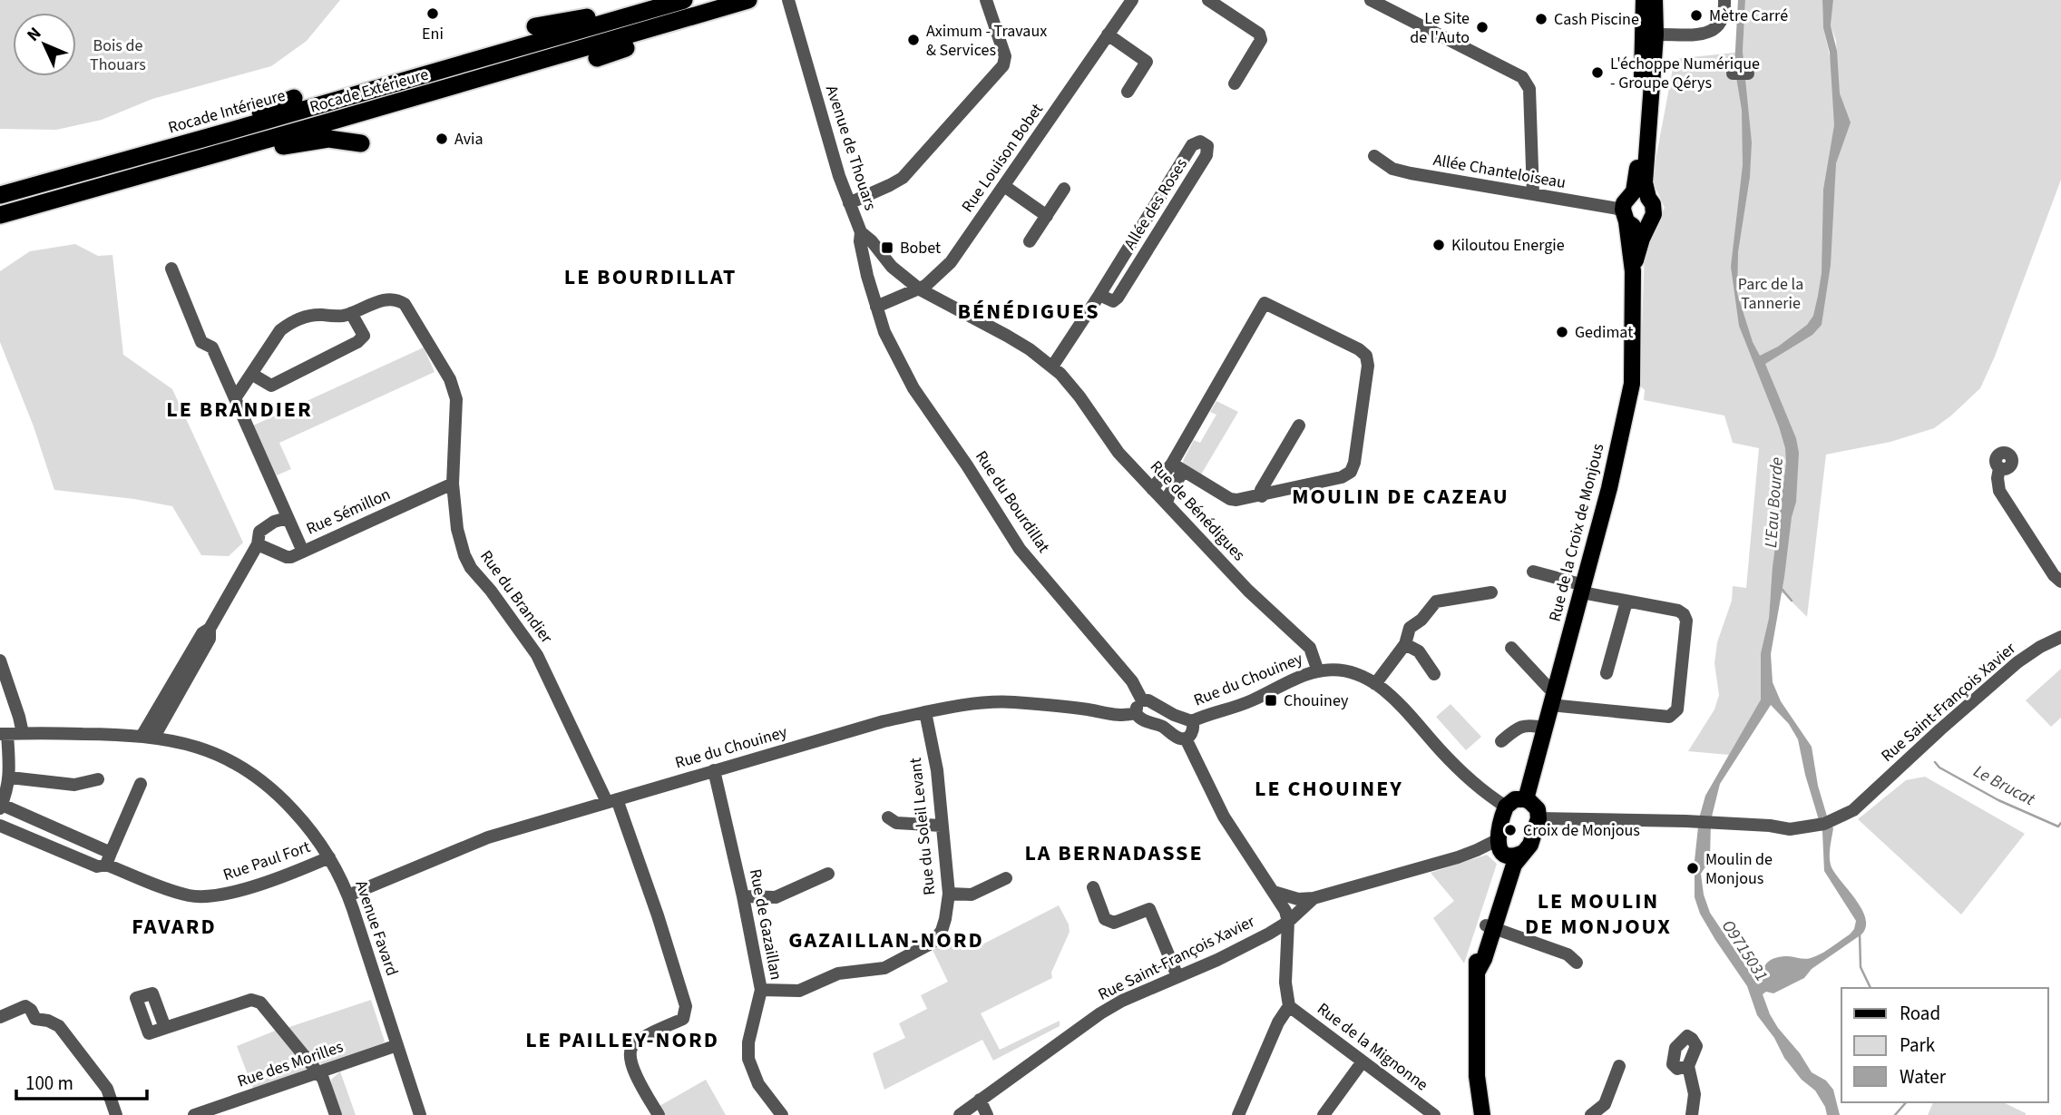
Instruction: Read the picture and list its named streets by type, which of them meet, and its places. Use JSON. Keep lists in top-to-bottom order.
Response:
{
  "streets": {
    "highway": ["Rocade Extérieure", "Rocade Intérieure"],
    "main road": ["Rue de la Croix de Monjous"],
    "street": [
      "Avenue de Thouars",
      "Rue Louison Bobet",
      "Allée Chanteloiseau",
      "Allée des Roses",
      "Rue du Bourdillat",
      "Rue de Bénédigues",
      "Rue Sémillon",
      "Rue du Brandier",
      "Rue du Chouiney",
      "Rue Saint-François Xavier",
      "Rue du Soleil Levant",
      "Rue Paul Fort",
      "Rue de Gazaillan",
      "Avenue Favard",
      "Rue de la Mignonne",
      "Rue des Morilles"
    ]
  },
  "crossings": [
    ["Avenue de Thouars", "Rue Louison Bobet"],
    ["Avenue de Thouars", "Rue du Bourdillat"],
    ["Avenue de Thouars", "Rue de Bénédigues"],
    ["Rue Louison Bobet", "Rue du Bourdillat"],
    ["Rue Louison Bobet", "Rue de Bénédigues"],
    ["Allée Chanteloiseau", "Rue de la Croix de Monjous"],
    ["Allée des Roses", "Rue de Bénédigues"],
    ["Rue de Bénédigues", "Rue du Chouiney"],
    ["Rue Sémillon", "Rue du Brandier"],
    ["Rue de la Croix de Monjous", "Rue Saint-François Xavier"],
    ["Rue du Brandier", "Rue du Chouiney"],
    ["Rue du Chouiney", "Rue du Soleil Levant"],
    ["Rue du Chouiney", "Rue de Gazaillan"],
    ["Rue du Chouiney", "Avenue Favard"],
    ["Rue du Soleil Levant", "Rue de Gazaillan"],
    ["Rue Paul Fort", "Avenue Favard"],
    ["Avenue Favard", "Rue des Morilles"]
  ],
  "districts": [
    "LE BOURDILLAT",
    "BÉNÉDIGUES",
    "LE BRANDIER",
    "MOULIN DE CAZEAU",
    "LE CHOUINEY",
    "LA BERNADASSE",
    "LE MOULIN DE MONJOUX",
    "FAVARD",
    "GAZAILLAN-NORD",
    "LE PAILLEY-NORD"
  ],
  "water": ["L'Eau Bourde", "Le Brucat", "O9715031"],
  "parks": ["Bois de Thouars", "Parc de la Tannerie"],
  "places": {
    "other": [
      "Eni",
      "Mètre Carré",
      "Cash Piscine",
      "Le Site de l'Auto",
      "Aximum - Travaux & Services",
      "L'échoppe Numérique - Groupe Qérys",
      "Avia",
      "Kiloutou Energie",
      "Gedimat",
      "Croix de Monjous",
      "Moulin de Monjous"
    ],
    "transit": ["Bobet", "Chouiney"]
  },
  "legend": ["Road", "Park", "Water"],
  "scale_bar": "100 m",
  "north": "top left"
}
